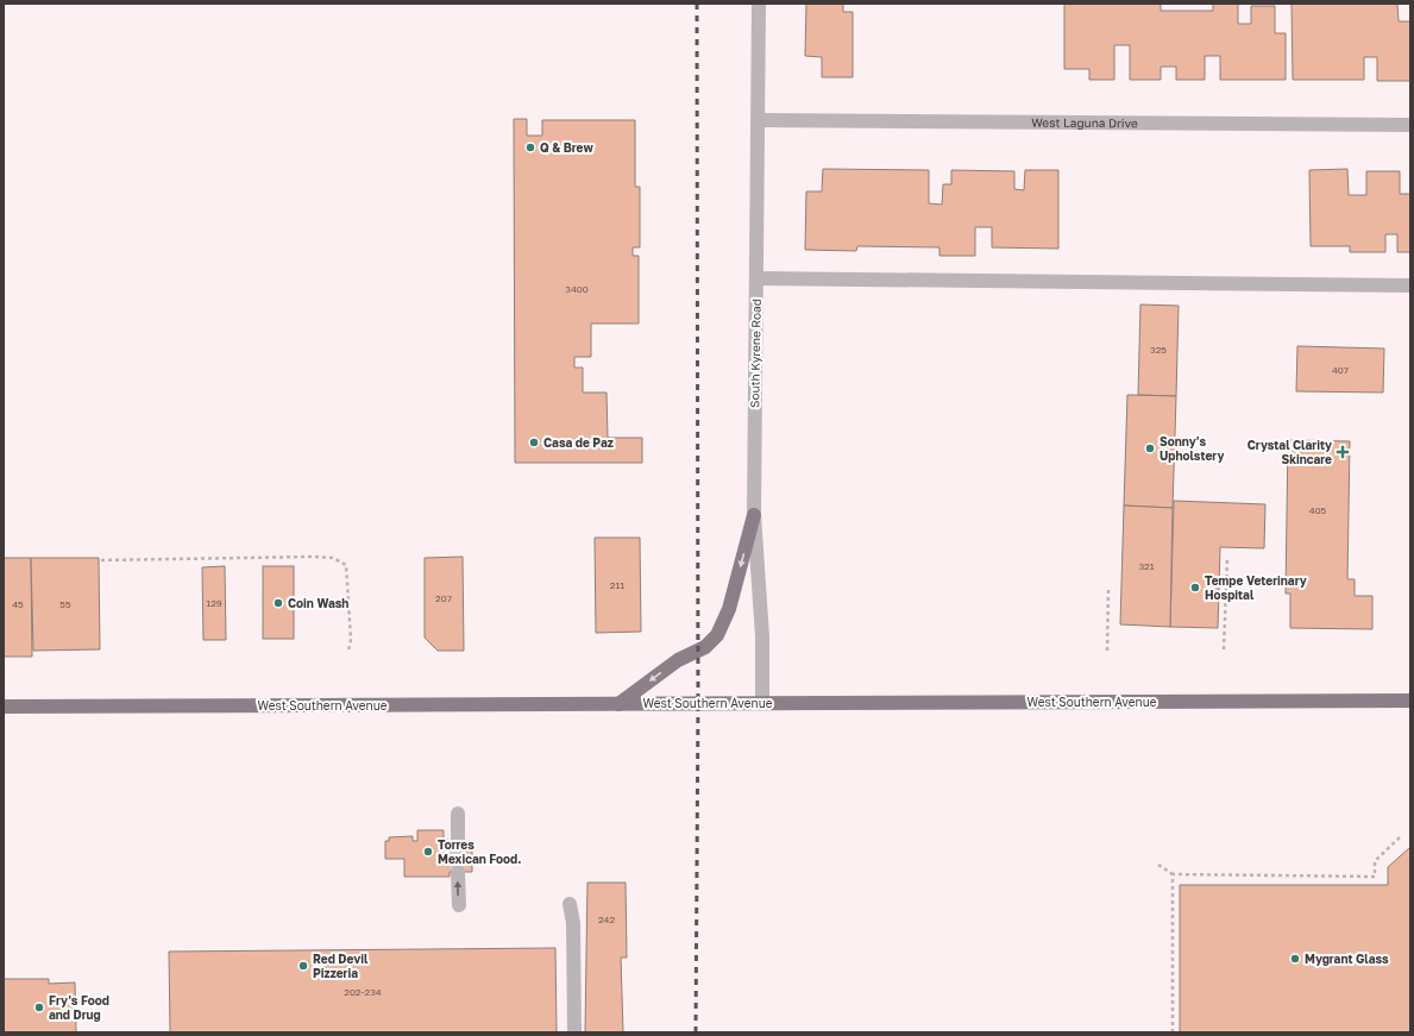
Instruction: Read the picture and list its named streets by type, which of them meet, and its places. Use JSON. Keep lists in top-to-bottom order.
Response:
{
  "streets": {
    "main road": ["West Southern Avenue"],
    "street": ["West Laguna Drive", "South Kyrene Road"]
  },
  "crossings": [
    ["West Laguna Drive", "South Kyrene Road"],
    ["South Kyrene Road", "West Southern Avenue"]
  ],
  "places": {
    "other": [
      "Q & Brew",
      "Casa de Paz",
      "Sonny's Upholstery",
      "Tempe Veterinary Hospital",
      "Coin Wash",
      "Torres Mexican Food.",
      "Mygrant Glass",
      "Red Devil Pizzeria",
      "Fry's Food and Drug"
    ],
    "health": ["Crystal Clarity Skincare"]
  },
  "house_numbers": [
    "3400",
    "325",
    "407",
    "405",
    "321",
    "211",
    "207",
    "129",
    "45",
    "55",
    "242",
    "202-234"
  ]
}
